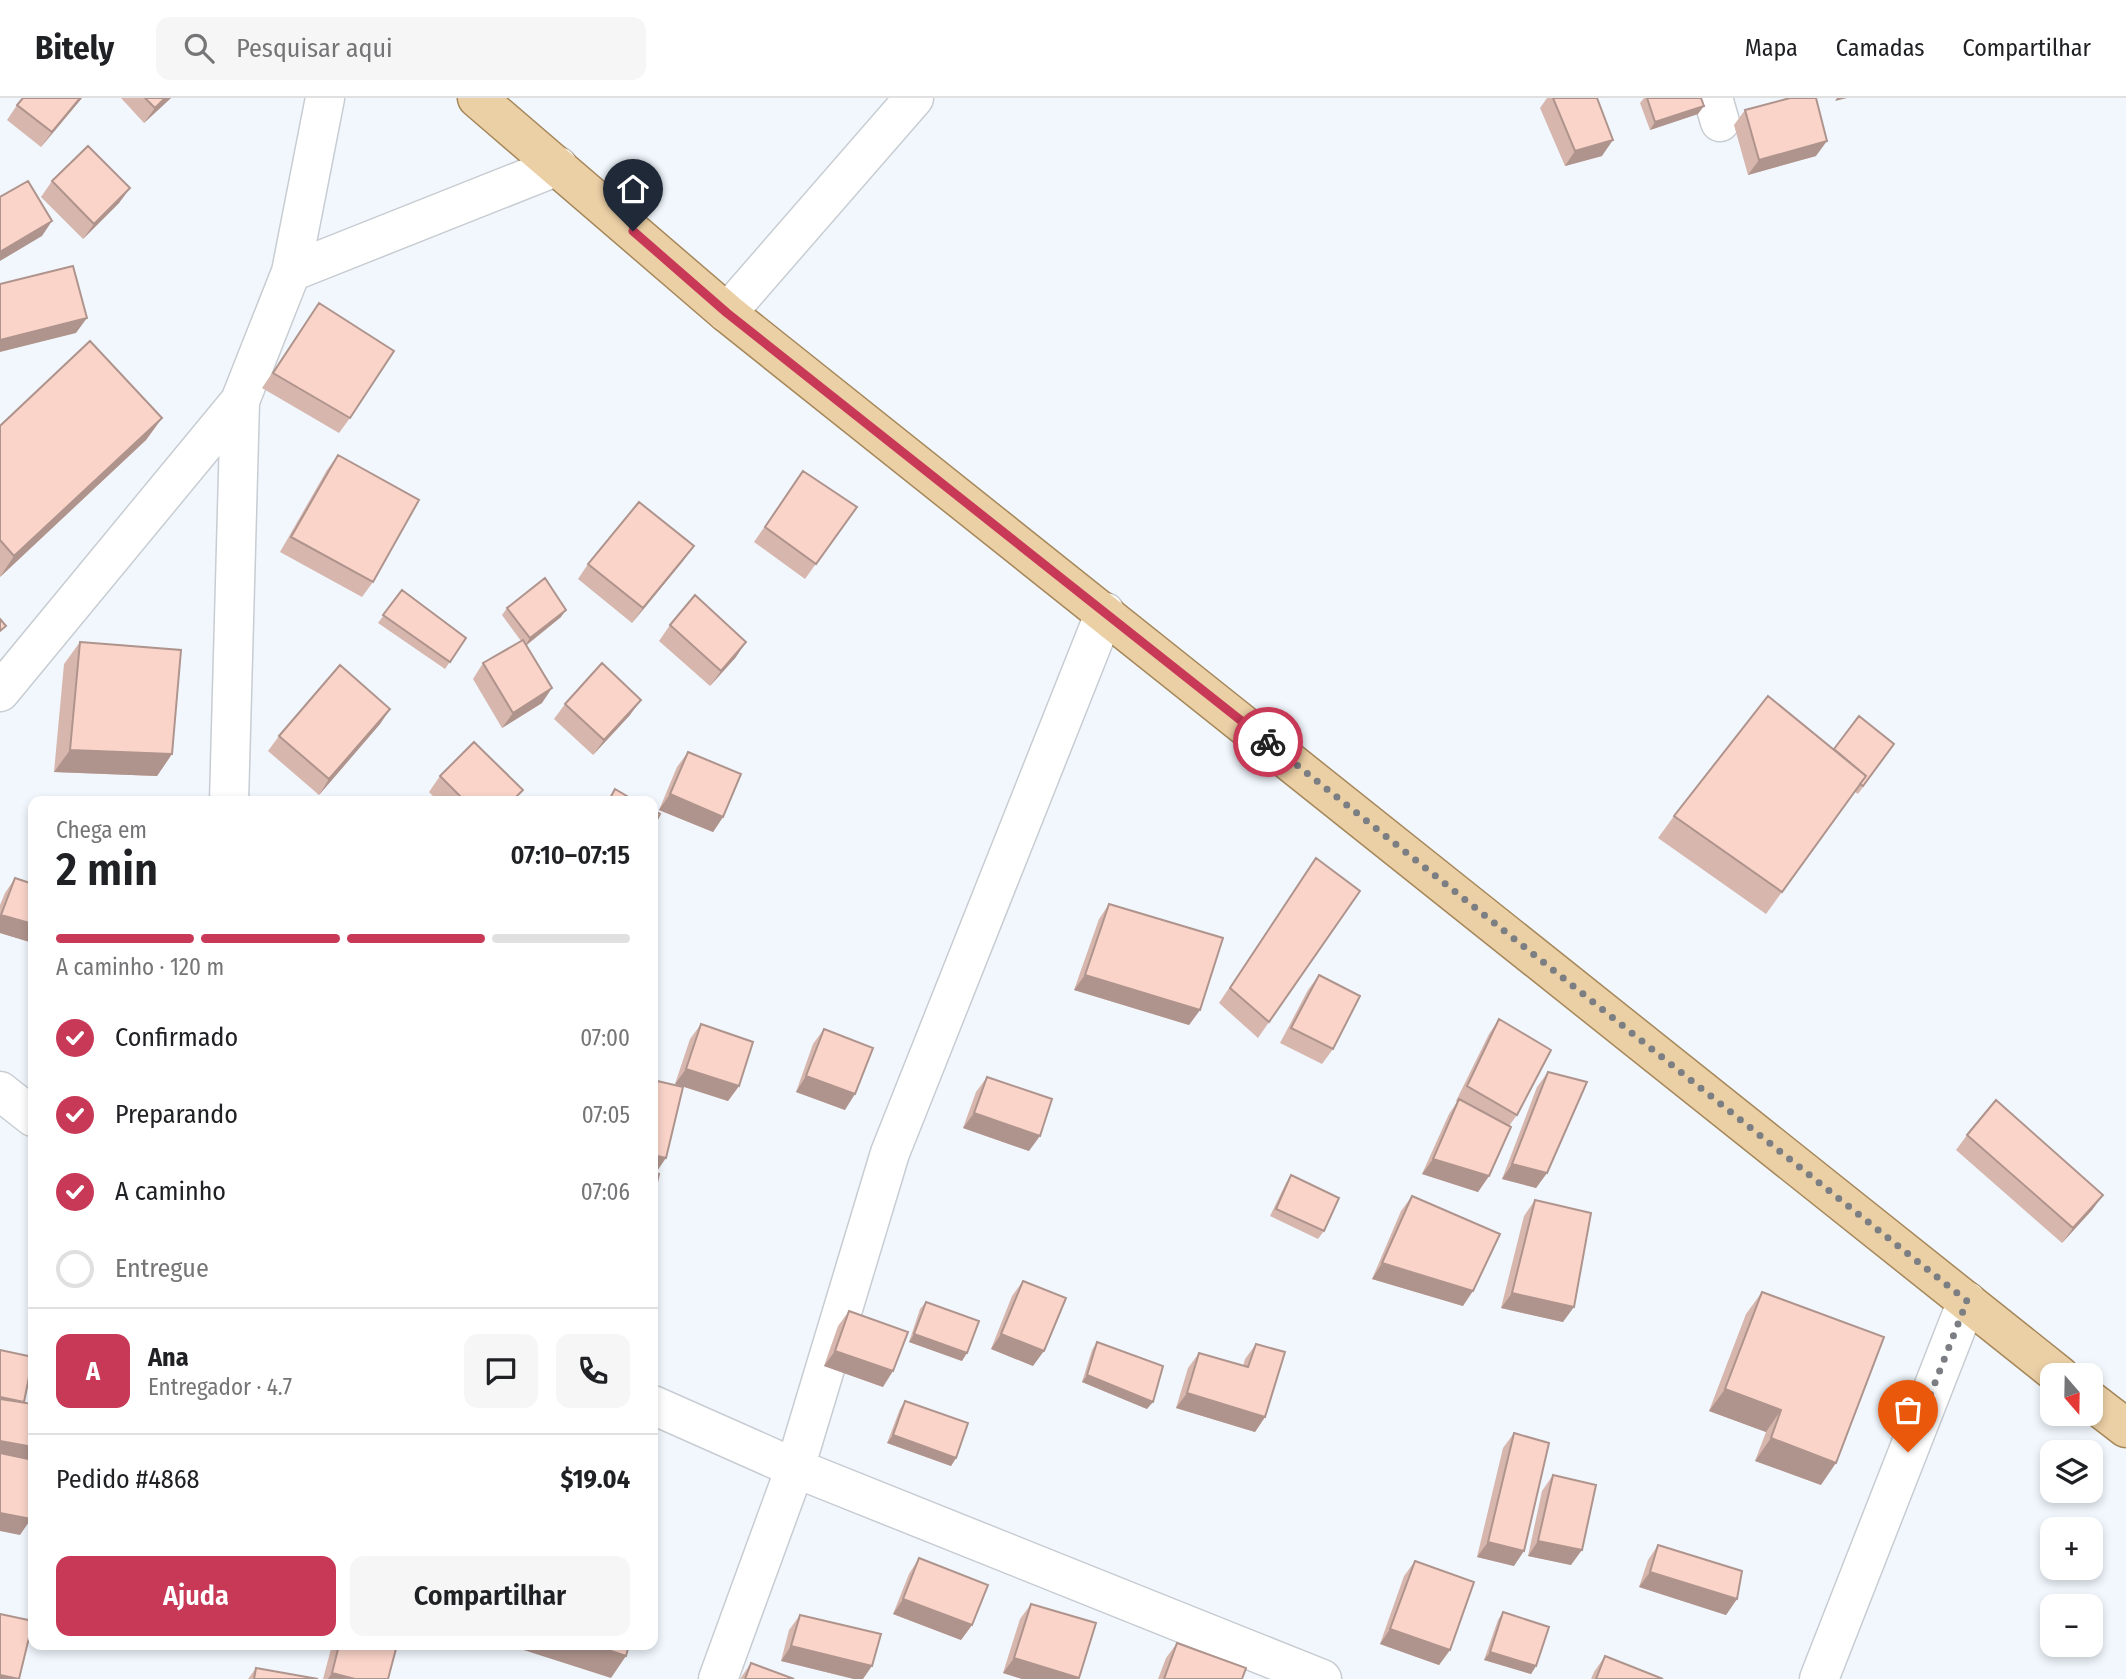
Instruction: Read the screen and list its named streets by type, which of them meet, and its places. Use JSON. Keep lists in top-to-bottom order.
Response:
{
  "north": "bottom",
  "page": {
    "header": "Bitely",
    "search": "Pesquisar aqui",
    "nav": ["Mapa", "Camadas", "Compartilhar"],
    "heading": ["2 min", "Chega em", "07:10–07:15"],
    "panel": [
      "Ana",
      "Entregador · 4.7",
      "Pedido #4868",
      "$19.04"
    ],
    "bar": "A caminho · 120 m",
    "list": [
      ["Confirmado", "07:00"],
      ["Preparando", "07:05"],
      ["A caminho", "07:06"],
      "Entregue"
    ],
    "round": "A",
    "map_buttons": ["+", "−"],
    "buttons": ["Ajuda", "Compartilhar"]
  }
}
